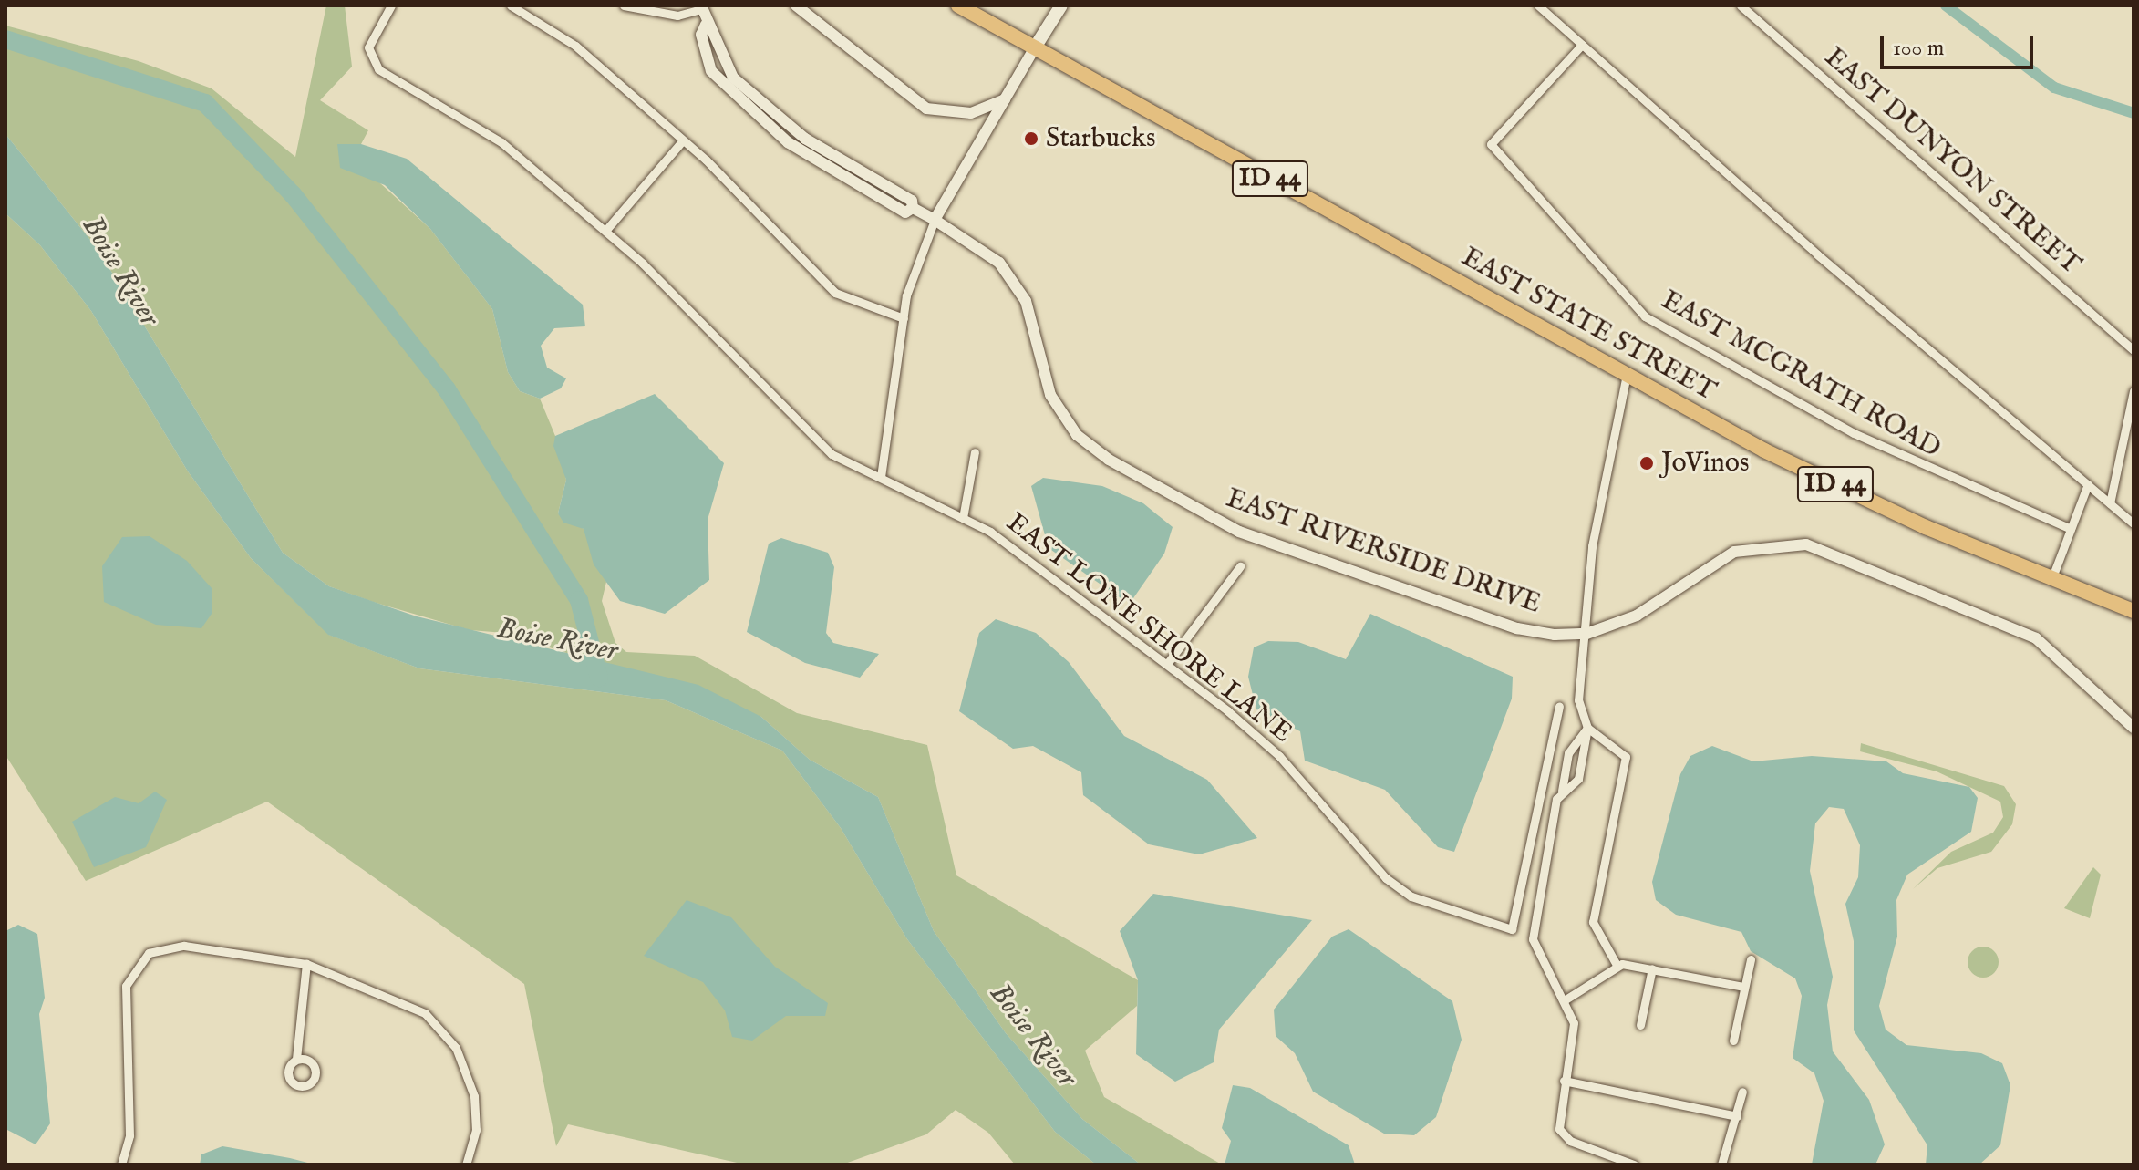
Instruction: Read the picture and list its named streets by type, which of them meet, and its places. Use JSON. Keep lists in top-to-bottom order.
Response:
{
  "streets": {
    "highway": ["ID 44", "EAST STATE STREET"],
    "street": [
      "EAST DUNYON STREET",
      "EAST MCGRATH ROAD",
      "EAST RIVERSIDE DRIVE",
      "EAST LONE SHORE LANE"
    ]
  },
  "crossings": [
    ["ID 44", "EAST STATE STREET"]
  ],
  "water": ["Boise River"],
  "places": ["Starbucks", "JoVinos"],
  "scale_bar": "100 m"
}
